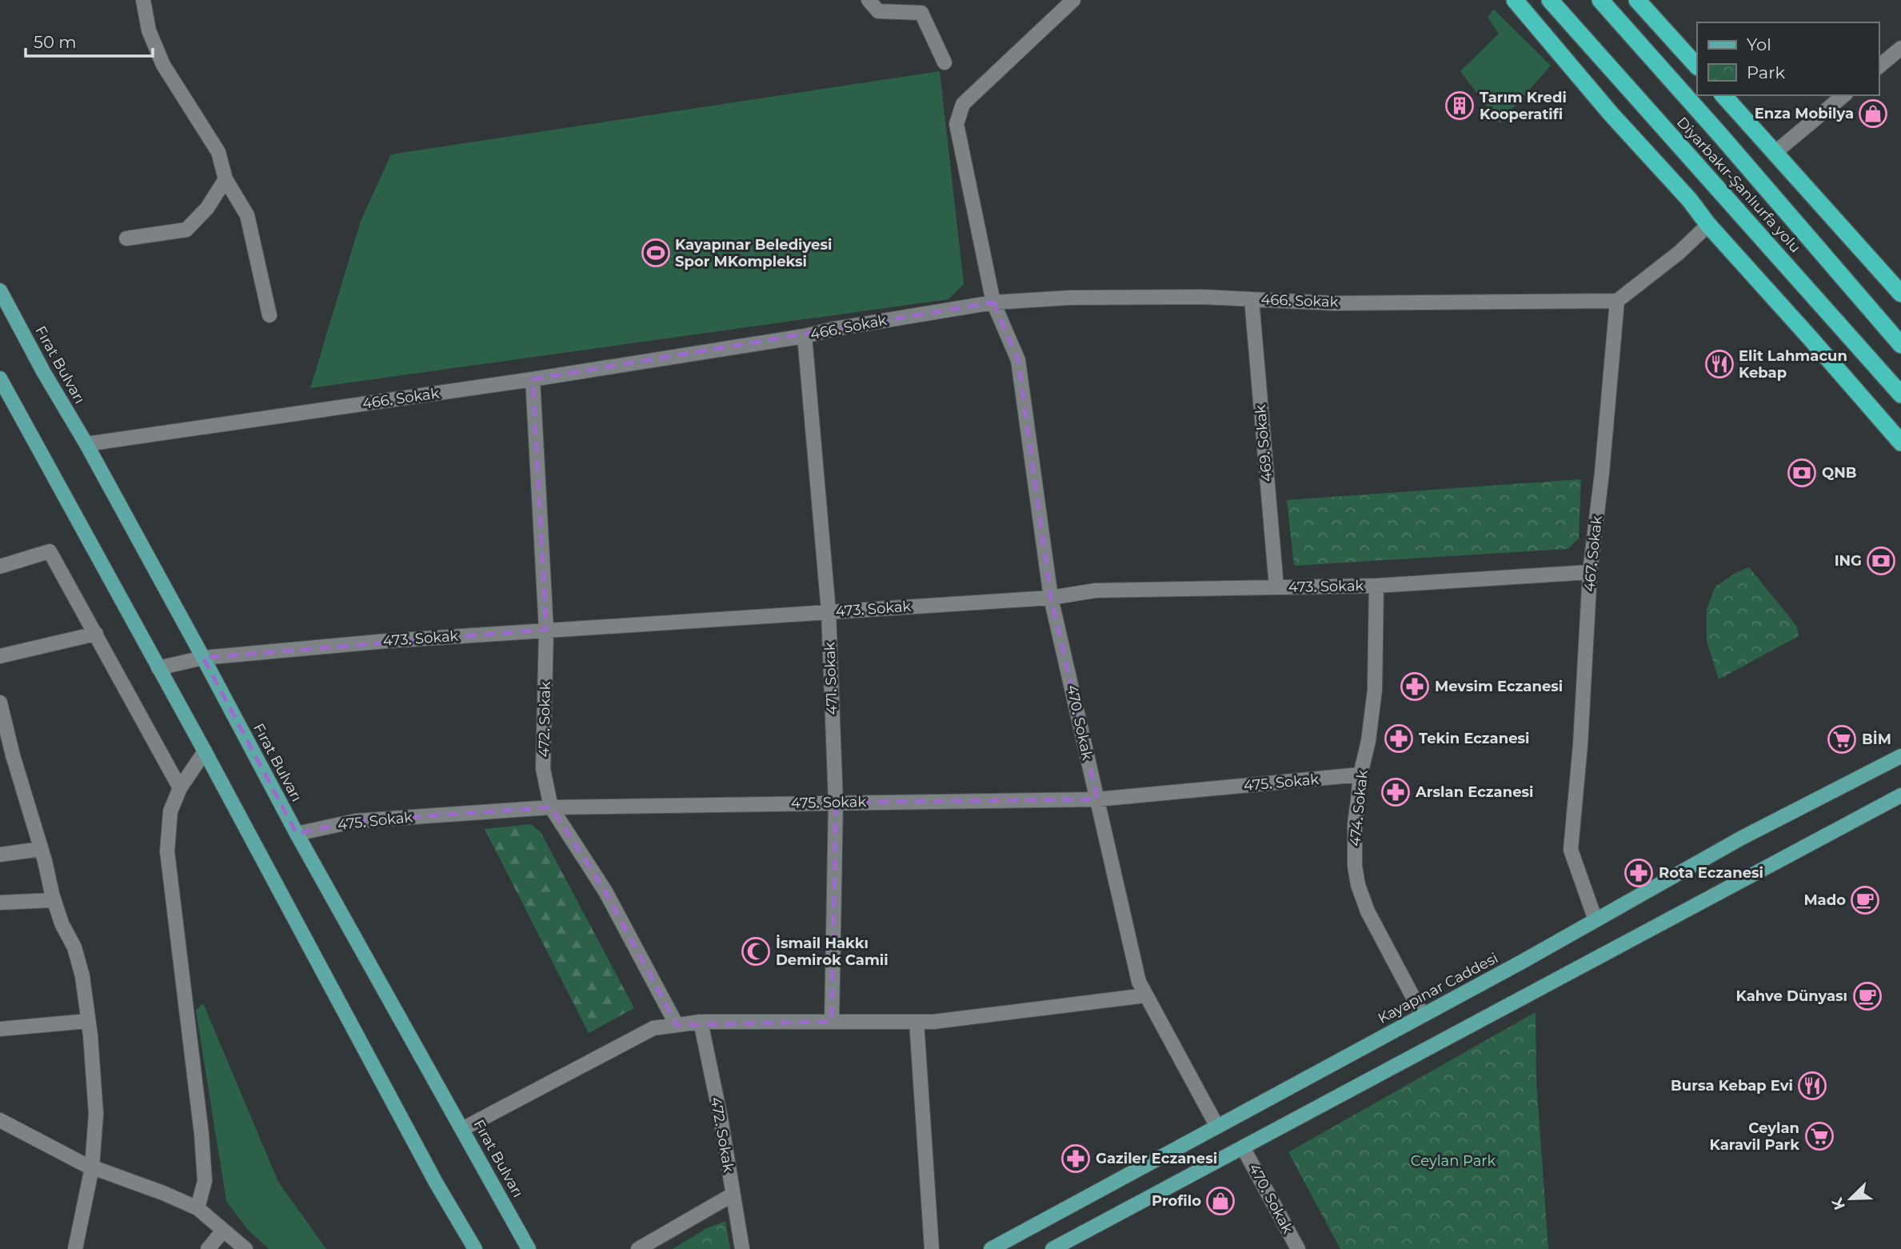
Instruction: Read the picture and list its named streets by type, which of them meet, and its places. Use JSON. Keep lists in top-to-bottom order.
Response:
{
  "streets": {
    "highway": ["Diyarbakır-Şanlıurfa yolu"],
    "main road": ["Fırat Bulvarı", "Kayapınar Caddesi"],
    "street": [
      "466. Sokak",
      "469. Sokak",
      "467. Sokak",
      "473. Sokak",
      "471. Sokak",
      "472. Sokak",
      "470. Sokak",
      "475. Sokak",
      "474. Sokak"
    ]
  },
  "crossings": [
    ["466. Sokak", "Fırat Bulvarı"],
    ["466. Sokak", "469. Sokak"],
    ["466. Sokak", "467. Sokak"],
    ["466. Sokak", "471. Sokak"],
    ["466. Sokak", "472. Sokak"],
    ["466. Sokak", "470. Sokak"],
    ["Fırat Bulvarı", "473. Sokak"],
    ["Fırat Bulvarı", "475. Sokak"],
    ["469. Sokak", "473. Sokak"],
    ["467. Sokak", "473. Sokak"],
    ["467. Sokak", "Kayapınar Caddesi"],
    ["473. Sokak", "471. Sokak"],
    ["473. Sokak", "472. Sokak"],
    ["473. Sokak", "470. Sokak"],
    ["473. Sokak", "474. Sokak"],
    ["471. Sokak", "475. Sokak"],
    ["472. Sokak", "475. Sokak"],
    ["470. Sokak", "475. Sokak"],
    ["470. Sokak", "Kayapınar Caddesi"],
    ["475. Sokak", "474. Sokak"],
    ["474. Sokak", "Kayapınar Caddesi"]
  ],
  "parks": ["Ceylan Park"],
  "places": {
    "building": ["Tarım Kredi Kooperatifi"],
    "shop": ["Enza Mobilya", "Profilo"],
    "sports": ["Kayapınar Belediyesi Spor MKompleksi"],
    "restaurant": ["Elit Lahmacun Kebap", "Bursa Kebap Evi"],
    "bank": ["QNB", "ING"],
    "pharmacy": [
      "Mevsim Eczanesi",
      "Tekin Eczanesi",
      "Arslan Eczanesi",
      "Rota Eczanesi",
      "Gaziler Eczanesi"
    ],
    "supermarket": ["BİM", "Ceylan Karavil Park"],
    "cafe": ["Mado", "Kahve Dünyası"],
    "mosque": ["İsmail Hakkı Demirok Camii"]
  },
  "legend": ["Yol", "Park"],
  "scale_bar": "50 m",
  "north": "bottom left"
}
